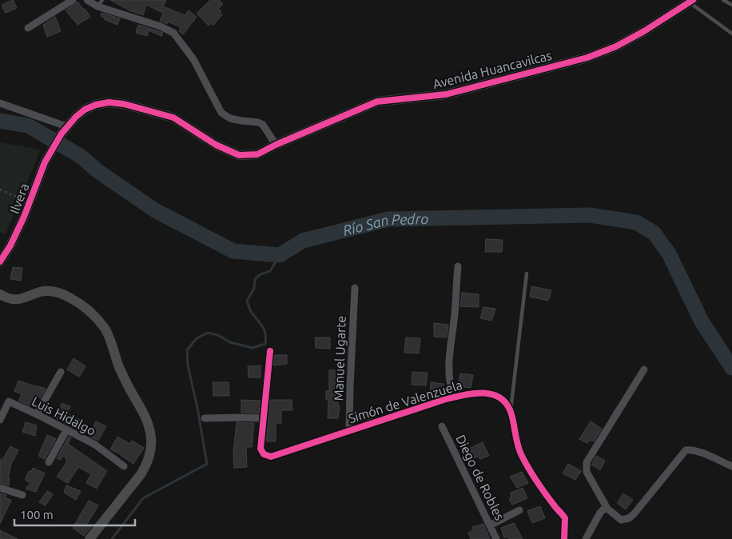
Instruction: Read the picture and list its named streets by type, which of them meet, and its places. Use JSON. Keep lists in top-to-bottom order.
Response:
{
  "streets": {
    "street": [
      "Avenida Huancavilcas",
      "Ilvera",
      "Manuel Ugarte",
      "Simón de Valenzuela",
      "Luis Hidalgo",
      "Diego de Robles"
    ]
  },
  "crossings": [
    ["Avenida Huancavilcas", "Ilvera"],
    ["Manuel Ugarte", "Simón de Valenzuela"]
  ],
  "water": ["Río San Pedro"],
  "scale_bar": "100 m"
}
